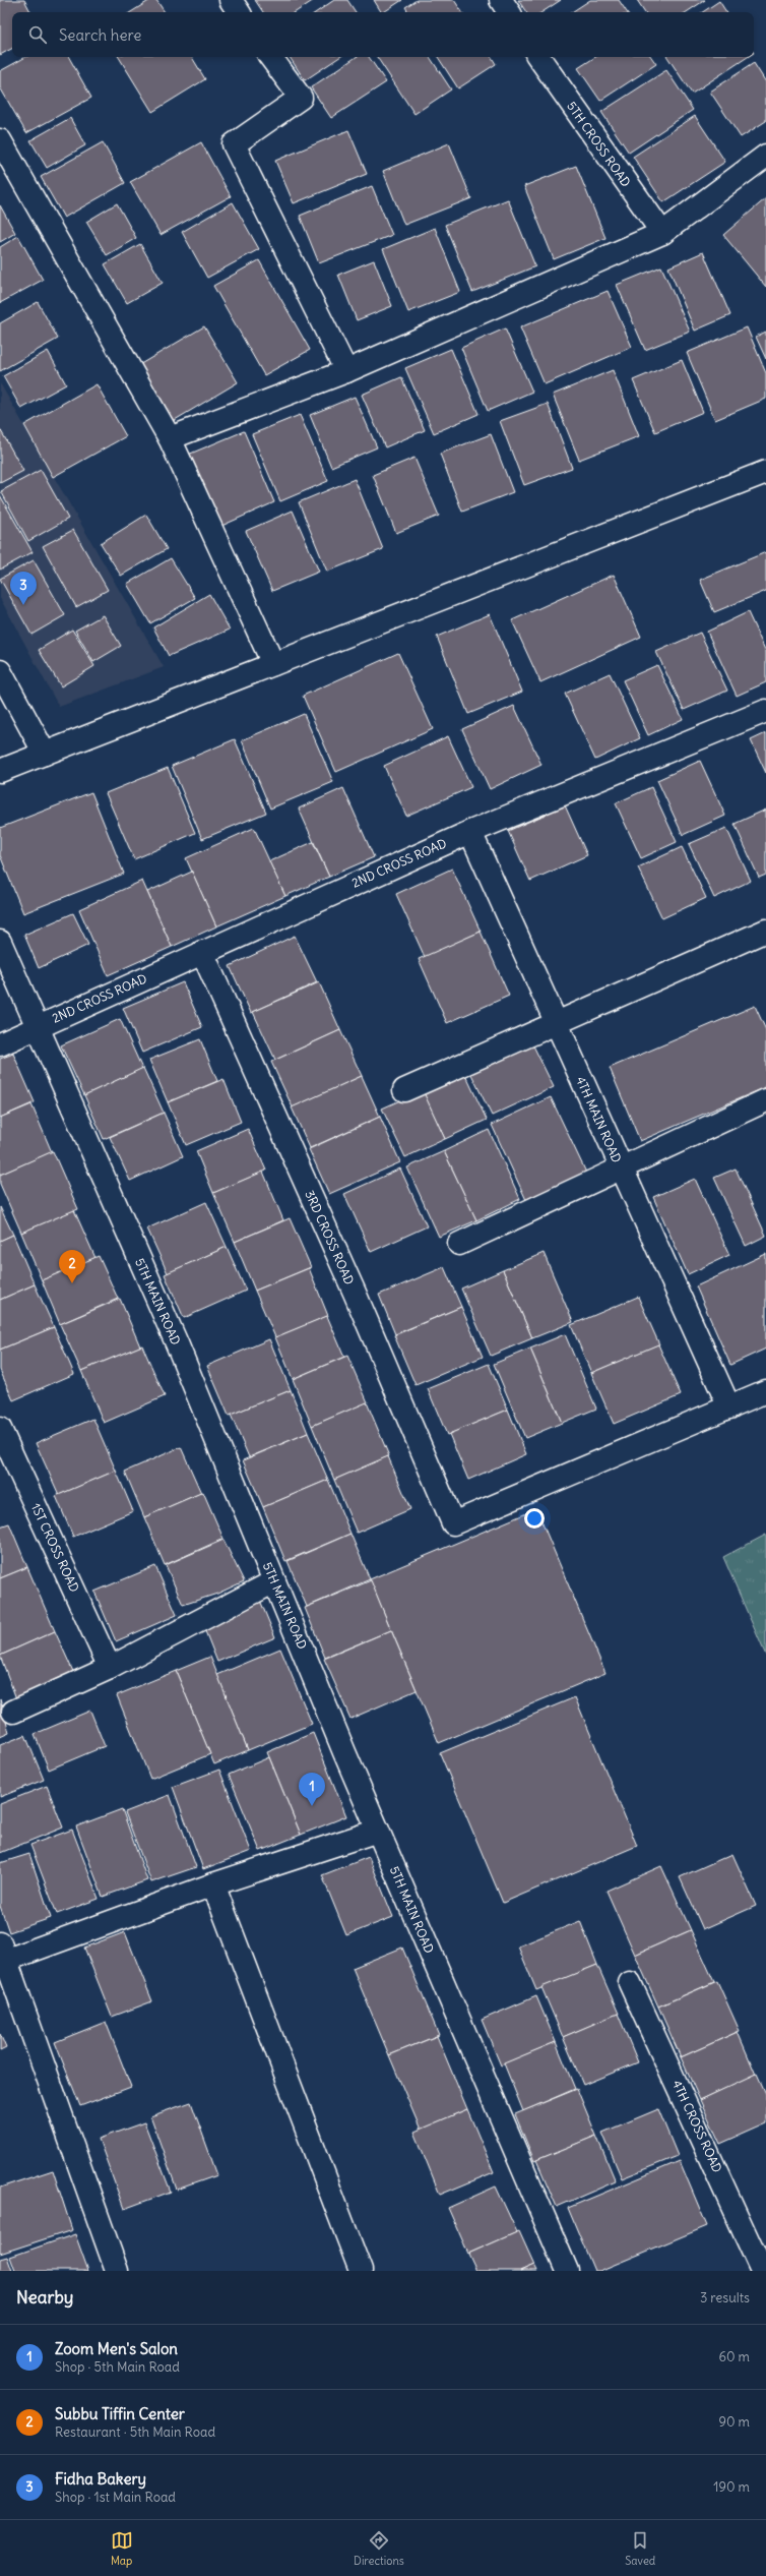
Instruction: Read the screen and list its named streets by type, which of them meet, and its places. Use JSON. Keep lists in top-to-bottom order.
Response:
{
  "streets": {
    "street": [
      "5TH CROSS ROAD",
      "2ND CROSS ROAD",
      "4TH MAIN ROAD",
      "3RD CROSS ROAD",
      "5TH MAIN ROAD",
      "1ST CROSS ROAD",
      "4TH CROSS ROAD"
    ]
  },
  "crossings": [
    ["2ND CROSS ROAD", "4TH MAIN ROAD"],
    ["2ND CROSS ROAD", "3RD CROSS ROAD"],
    ["2ND CROSS ROAD", "5TH MAIN ROAD"],
    ["4TH MAIN ROAD", "3RD CROSS ROAD"]
  ],
  "page": {
    "search": "Search here",
    "pins": ["3", "2", "1"],
    "heading": ["Nearby", "3 results"],
    "list": [
      {
        "mark": "1",
        "name": "Zoom Men's Salon",
        "note": "Shop · 5th Main Road",
        "value": "60 m"
      },
      {
        "mark": "2",
        "name": "Subbu Tiffin Center",
        "note": "Restaurant · 5th Main Road",
        "value": "90 m"
      },
      {
        "mark": "3",
        "name": "Fidha Bakery",
        "note": "Shop · 1st Main Road",
        "value": "190 m"
      }
    ],
    "nav": ["Map", "Directions", "Saved"]
  }
}
